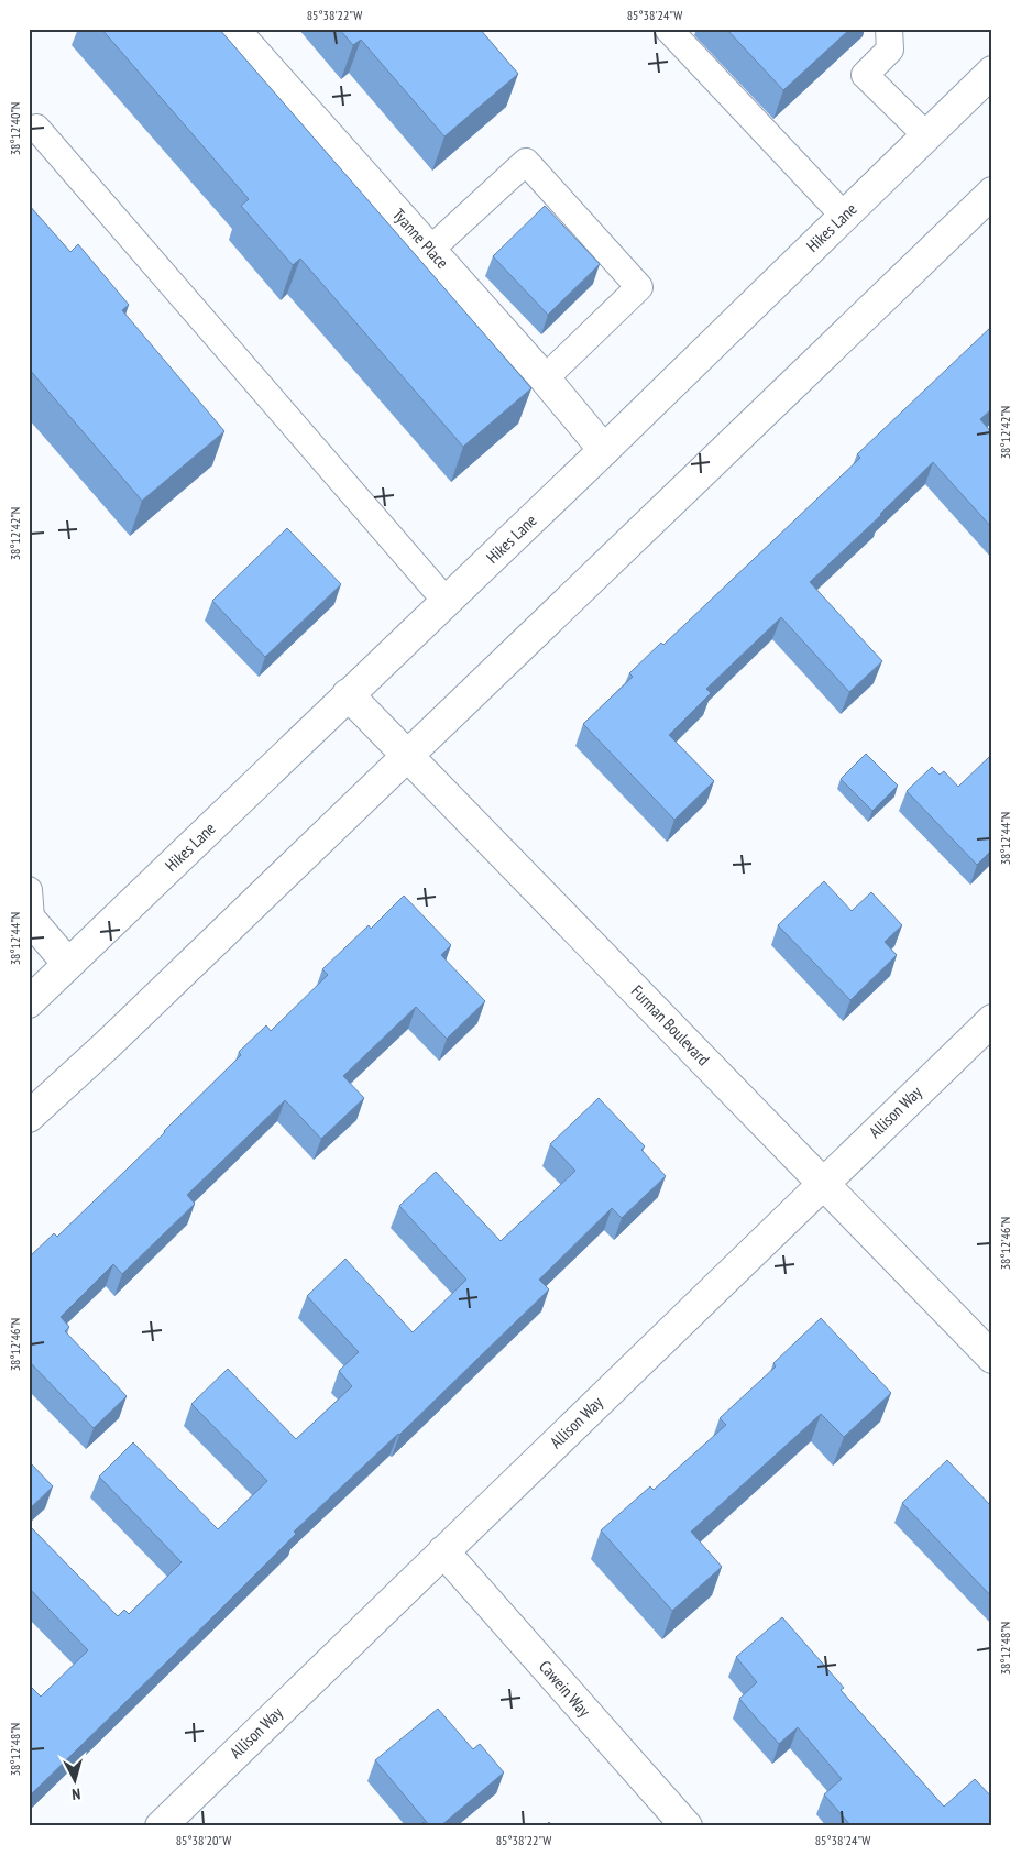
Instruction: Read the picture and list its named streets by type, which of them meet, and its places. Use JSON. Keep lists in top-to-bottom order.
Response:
{
  "streets": {
    "street": [
      "Hikes Lane",
      "Tyanne Place",
      "Furman Boulevard",
      "Allison Way",
      "Cawein Way"
    ]
  },
  "crossings": [
    ["Hikes Lane", "Tyanne Place"],
    ["Hikes Lane", "Furman Boulevard"],
    ["Furman Boulevard", "Allison Way"],
    ["Allison Way", "Cawein Way"]
  ],
  "north": "bottom",
  "coordinates": [
    "85°38'22\"W",
    "85°38'24\"W",
    "38°12'40\"N",
    "38°12'42\"N",
    "38°12'44\"N",
    "38°12'46\"N",
    "38°12'48\"N",
    "85°38'20\"W"
  ]
}
